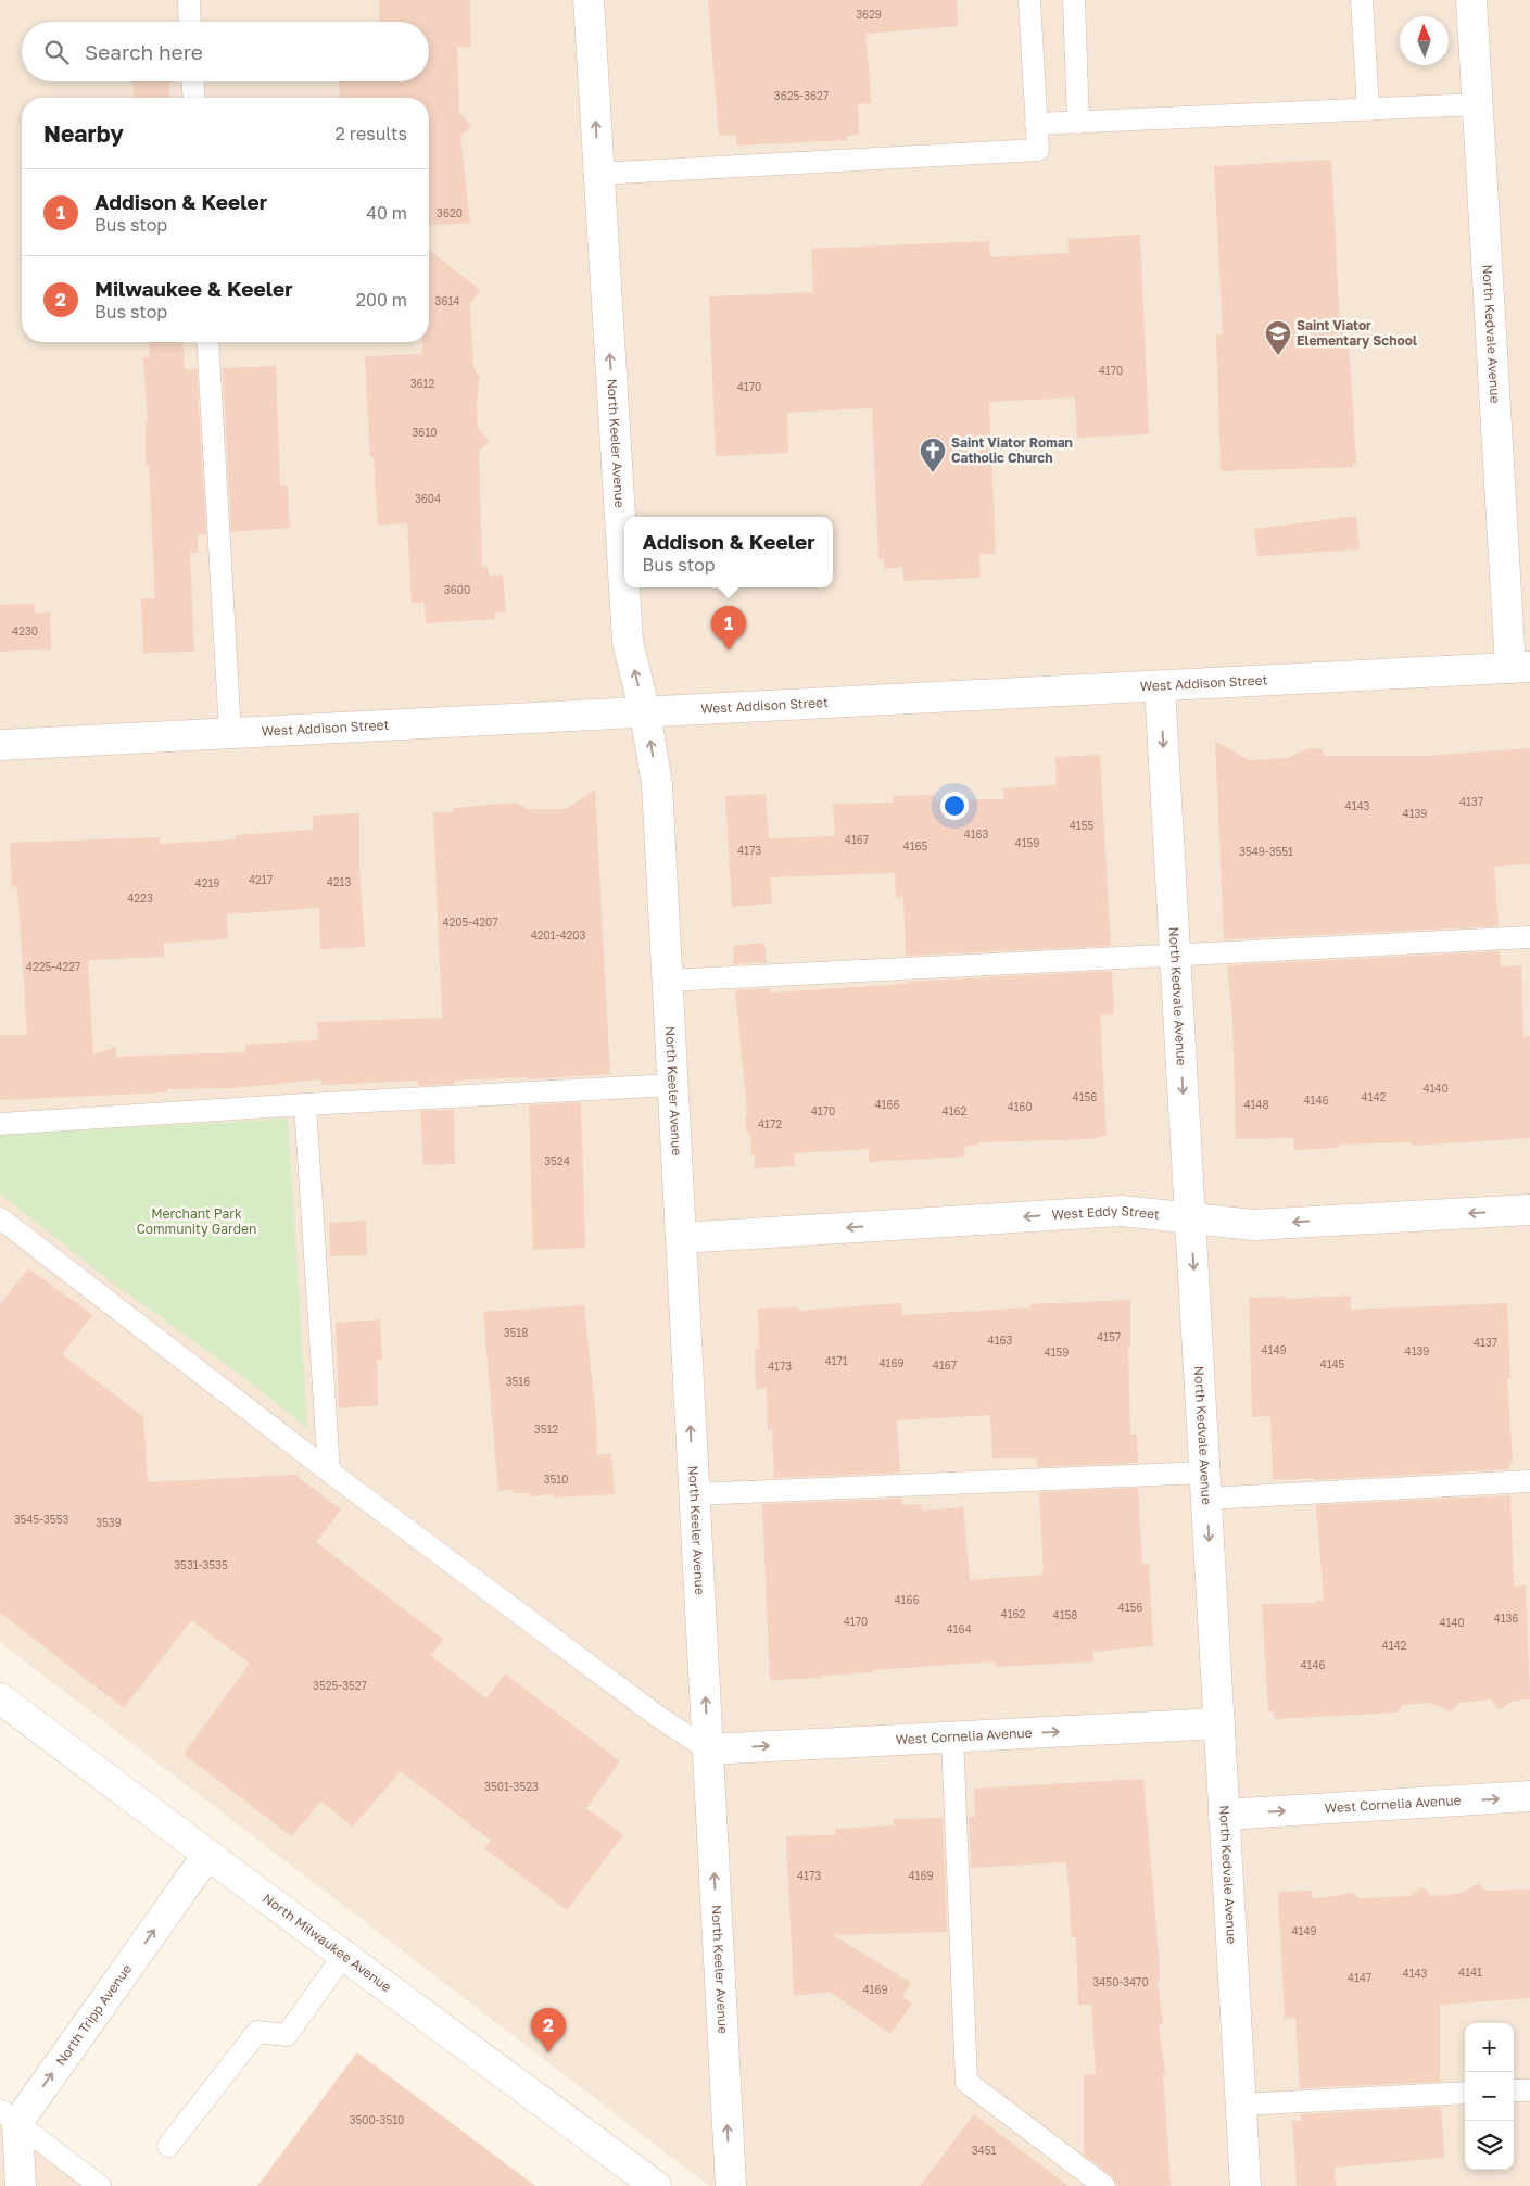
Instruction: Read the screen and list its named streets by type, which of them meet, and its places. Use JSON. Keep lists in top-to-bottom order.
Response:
{
  "streets": {
    "street": [
      "North Kedvale Avenue",
      "North Keeler Avenue",
      "West Addison Street",
      "West Eddy Street",
      "West Cornelia Avenue",
      "North Milwaukee Avenue",
      "North Tripp Avenue"
    ]
  },
  "crossings": [
    ["North Kedvale Avenue", "West Addison Street"],
    ["North Kedvale Avenue", "West Eddy Street"],
    ["North Kedvale Avenue", "West Cornelia Avenue"],
    ["North Keeler Avenue", "West Addison Street"],
    ["North Keeler Avenue", "West Eddy Street"],
    ["North Keeler Avenue", "West Cornelia Avenue"],
    ["North Milwaukee Avenue", "North Tripp Avenue"]
  ],
  "one_way": [
    "North Kedvale Avenue",
    "North Keeler Avenue",
    "West Eddy Street",
    "West Cornelia Avenue",
    "North Tripp Avenue"
  ],
  "parks": ["Merchant Park Community Garden"],
  "places": {
    "school or university": ["Saint Viator Elementary School"],
    "church": ["Saint Viator Roman Catholic Church"]
  },
  "house_numbers": [
    "3629",
    "3625-3627",
    "3620",
    "3614",
    "4170",
    "3612",
    "4170",
    "3610",
    "3604",
    "3600",
    "4230",
    "4137",
    "4143",
    "4139",
    "4155",
    "4163",
    "4167",
    "4159",
    "4165",
    "4173",
    "3549-3551",
    "4217",
    "4213",
    "4219",
    "4223",
    "4205-4207",
    "4201-4203",
    "4225-4227",
    "4140",
    "4156",
    "4142",
    "4146",
    "4166",
    "4148",
    "4160",
    "4170",
    "4162",
    "4172",
    "3524",
    "3518",
    "4157",
    "4163",
    "4137",
    "4149",
    "4139",
    "4159",
    "4171",
    "4169",
    "4145",
    "4167",
    "4173",
    "3516",
    "3512",
    "3510",
    "3545-3553",
    "3539",
    "3531-3535",
    "4166",
    "4156",
    "4162",
    "4158",
    "4136",
    "4170",
    "4140",
    "4164",
    "4142",
    "4146",
    "3525-3527",
    "3501-3523",
    "4173",
    "4169",
    "4149",
    "4141",
    "4143",
    "4147",
    "3450-3470",
    "4169",
    "3500-3510",
    "3451"
  ],
  "north": "top",
  "page": {
    "search": "Search here",
    "heading": ["Nearby", "2 results"],
    "list": [
      {
        "mark": "1",
        "name": "Addison & Keeler",
        "note": "Bus stop",
        "value": "40 m"
      },
      {
        "mark": "2",
        "name": "Milwaukee & Keeler",
        "note": "Bus stop",
        "value": "200 m"
      }
    ],
    "popup": ["Addison & Keeler", "Bus stop"],
    "pins": ["1", "2"],
    "map_buttons": ["+", "−"]
  }
}
